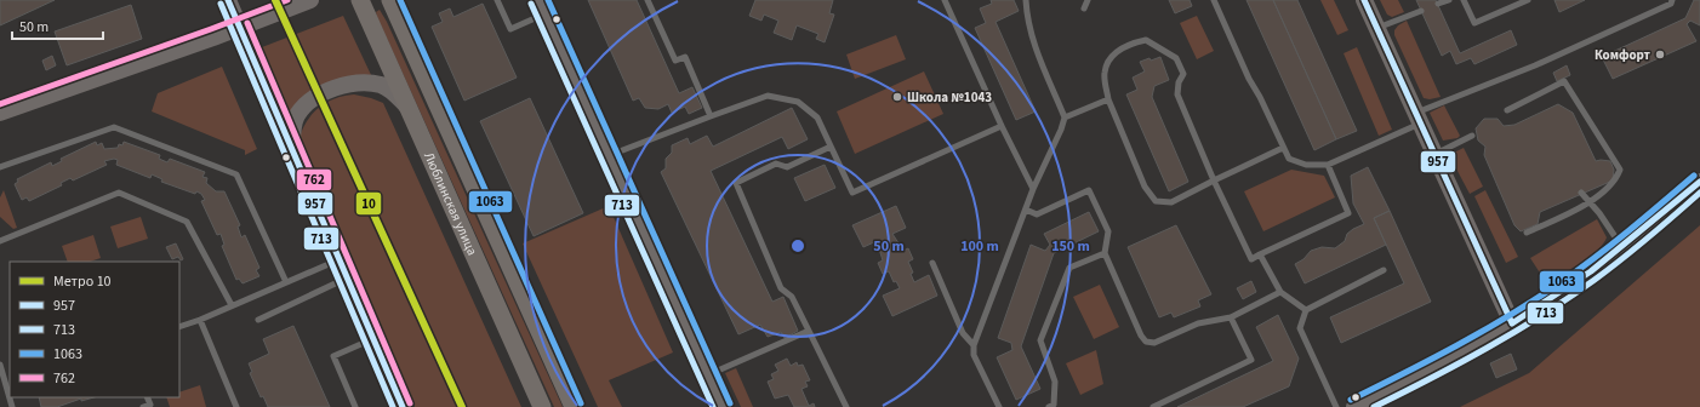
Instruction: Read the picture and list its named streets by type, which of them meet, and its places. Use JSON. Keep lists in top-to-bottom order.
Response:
{
  "streets": {
    "main road": ["Люблинская улица"]
  },
  "places": ["Комфорт", "Школа №1043"],
  "lines": [
    "metro line 10",
    "transit line 957",
    "transit line 1063",
    "transit line 762",
    "transit line 713"
  ],
  "legend": [
    "Метро 10",
    "957",
    "713",
    "1063",
    "762"
  ],
  "scale_bar": "50 m",
  "rings": ["50 m", "100 m", "150 m"]
}
